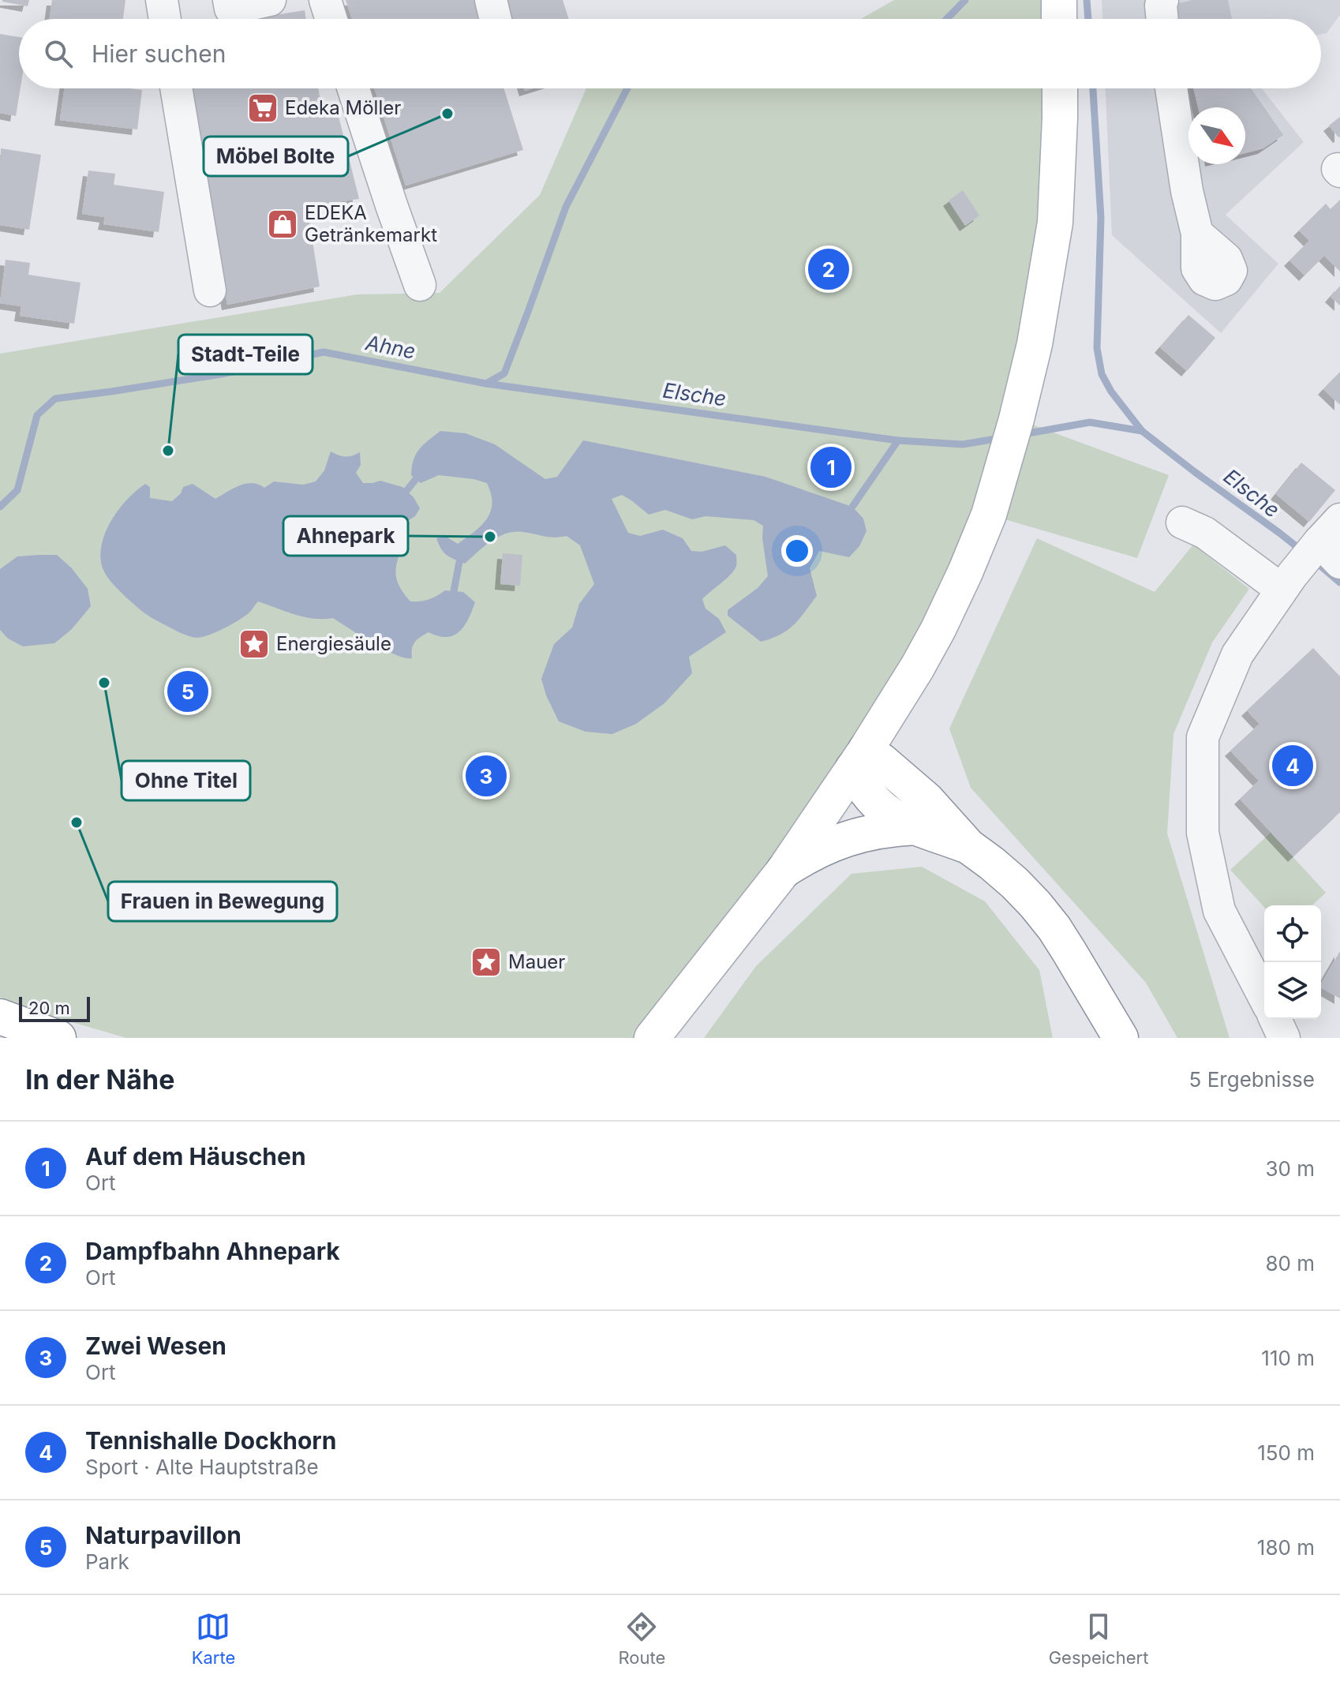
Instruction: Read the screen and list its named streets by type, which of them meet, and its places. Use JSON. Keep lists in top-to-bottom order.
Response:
{
  "water": ["Ahne", "Elsche"],
  "places": {
    "supermarket": ["Edeka Möller"],
    "other": [
      "Möbel Bolte",
      "Stadt-Teile",
      "Ahnepark",
      "Ohne Titel",
      "Frauen in Bewegung"
    ],
    "shop": ["EDEKA Getränkemarkt"],
    "place": ["Energiesäule", "Mauer"]
  },
  "scale_bar": "20 m",
  "north": "bottom right",
  "page": {
    "search": "Hier suchen",
    "pins": [
      "2",
      "1",
      "5",
      "4",
      "3"
    ],
    "scale": "20 m",
    "heading": ["In der Nähe", "5 Ergebnisse"],
    "list": [
      {
        "mark": "1",
        "name": "Auf dem Häuschen",
        "note": "Ort",
        "value": "30 m"
      },
      {
        "mark": "2",
        "name": "Dampfbahn Ahnepark",
        "note": "Ort",
        "value": "80 m"
      },
      {
        "mark": "3",
        "name": "Zwei Wesen",
        "note": "Ort",
        "value": "110 m"
      },
      {
        "mark": "4",
        "name": "Tennishalle Dockhorn",
        "note": "Sport · Alte Hauptstraße",
        "value": "150 m"
      },
      {
        "mark": "5",
        "name": "Naturpavillon",
        "note": "Park",
        "value": "180 m"
      }
    ],
    "nav": ["Karte", "Route", "Gespeichert"]
  }
}
